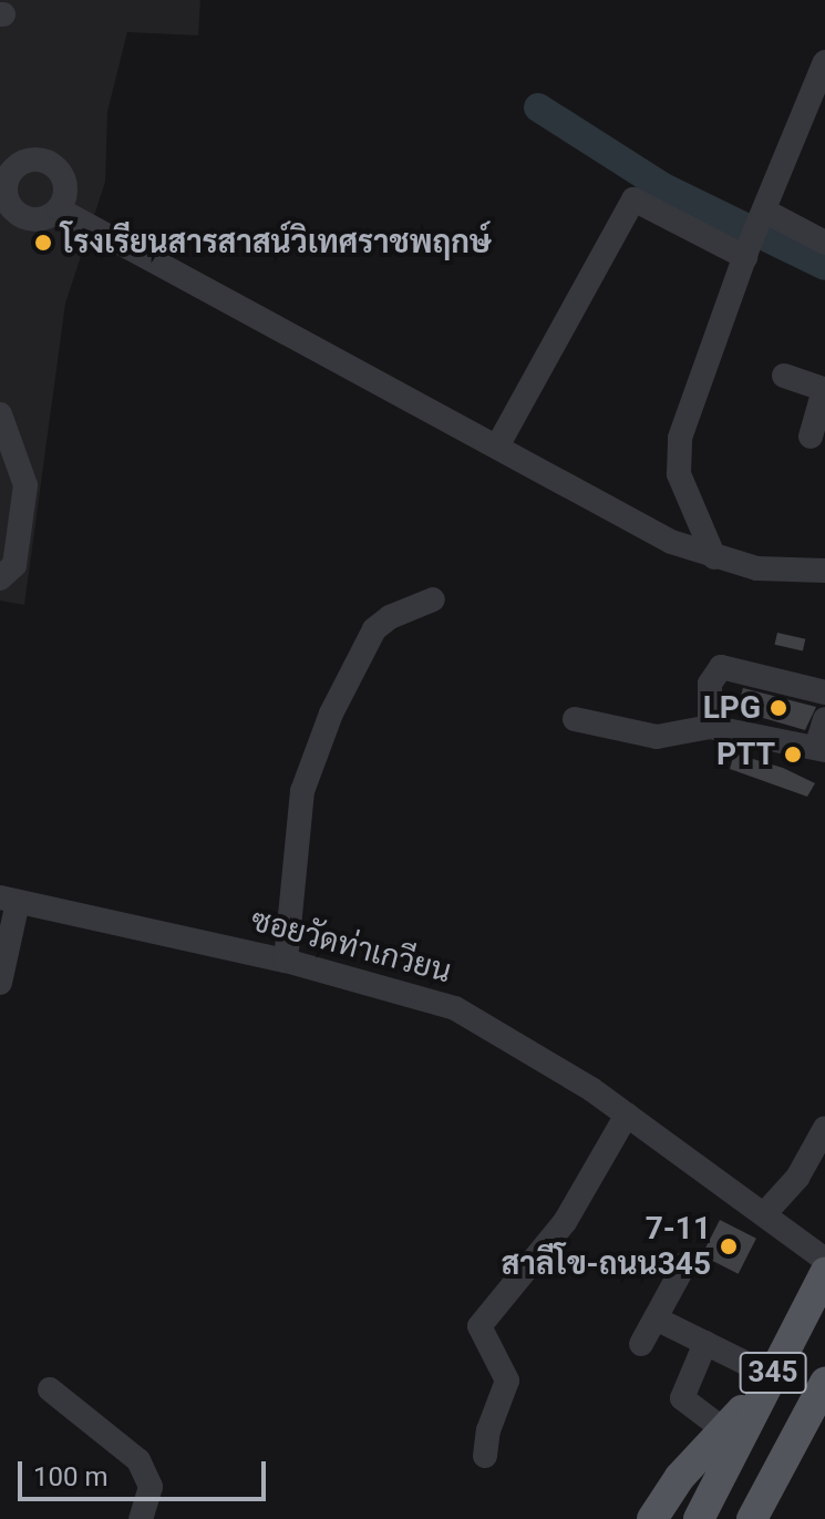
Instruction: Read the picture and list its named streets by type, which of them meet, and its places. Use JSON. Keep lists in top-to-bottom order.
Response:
{
  "streets": {
    "main road": ["345"],
    "street": ["ซอยวัดท่าเกวียน"]
  },
  "places": [
    "โรงเรียนสารสาสน์วิเทศราชพฤกษ์",
    "LPG",
    "PTT",
    "7-11 สาลีโข-ถนน345"
  ],
  "scale_bar": "100 m"
}
